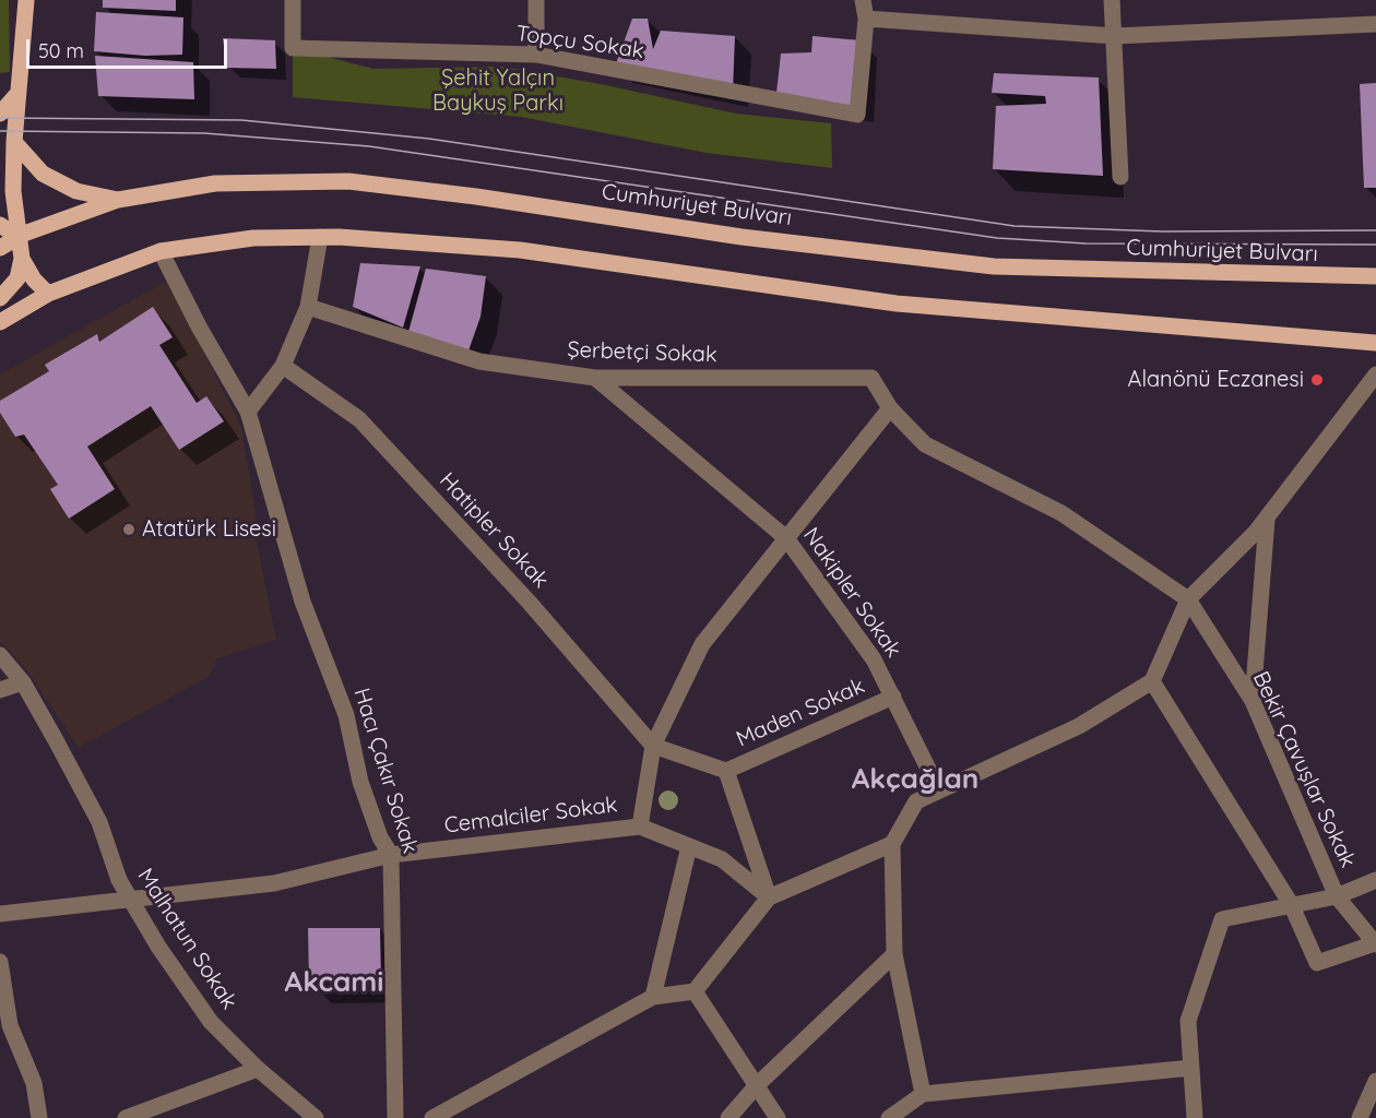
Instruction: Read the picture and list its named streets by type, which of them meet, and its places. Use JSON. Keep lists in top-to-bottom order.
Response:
{
  "streets": {
    "main road": ["Cumhuriyet Bulvarı"],
    "street": [
      "Topçu Sokak",
      "Şerbetçi Sokak",
      "Hatipler Sokak",
      "Nakipler Sokak",
      "Maden Sokak",
      "Bekir Çavuşlar Sokak",
      "Hacı Çakır Sokak",
      "Cemalciler Sokak",
      "Malhatun Sokak"
    ]
  },
  "crossings": [
    ["Şerbetçi Sokak", "Nakipler Sokak"],
    ["Şerbetçi Sokak", "Bekir Çavuşlar Sokak"],
    ["Nakipler Sokak", "Maden Sokak"],
    ["Hacı Çakır Sokak", "Cemalciler Sokak"],
    ["Cemalciler Sokak", "Malhatun Sokak"]
  ],
  "districts": ["Akçağlan", "Akcami"],
  "parks": ["Şehit Yalçın Baykuş Parkı"],
  "places": ["Alanönü Eczanesi", "Atatürk Lisesi"],
  "scale_bar": "50 m"
}
